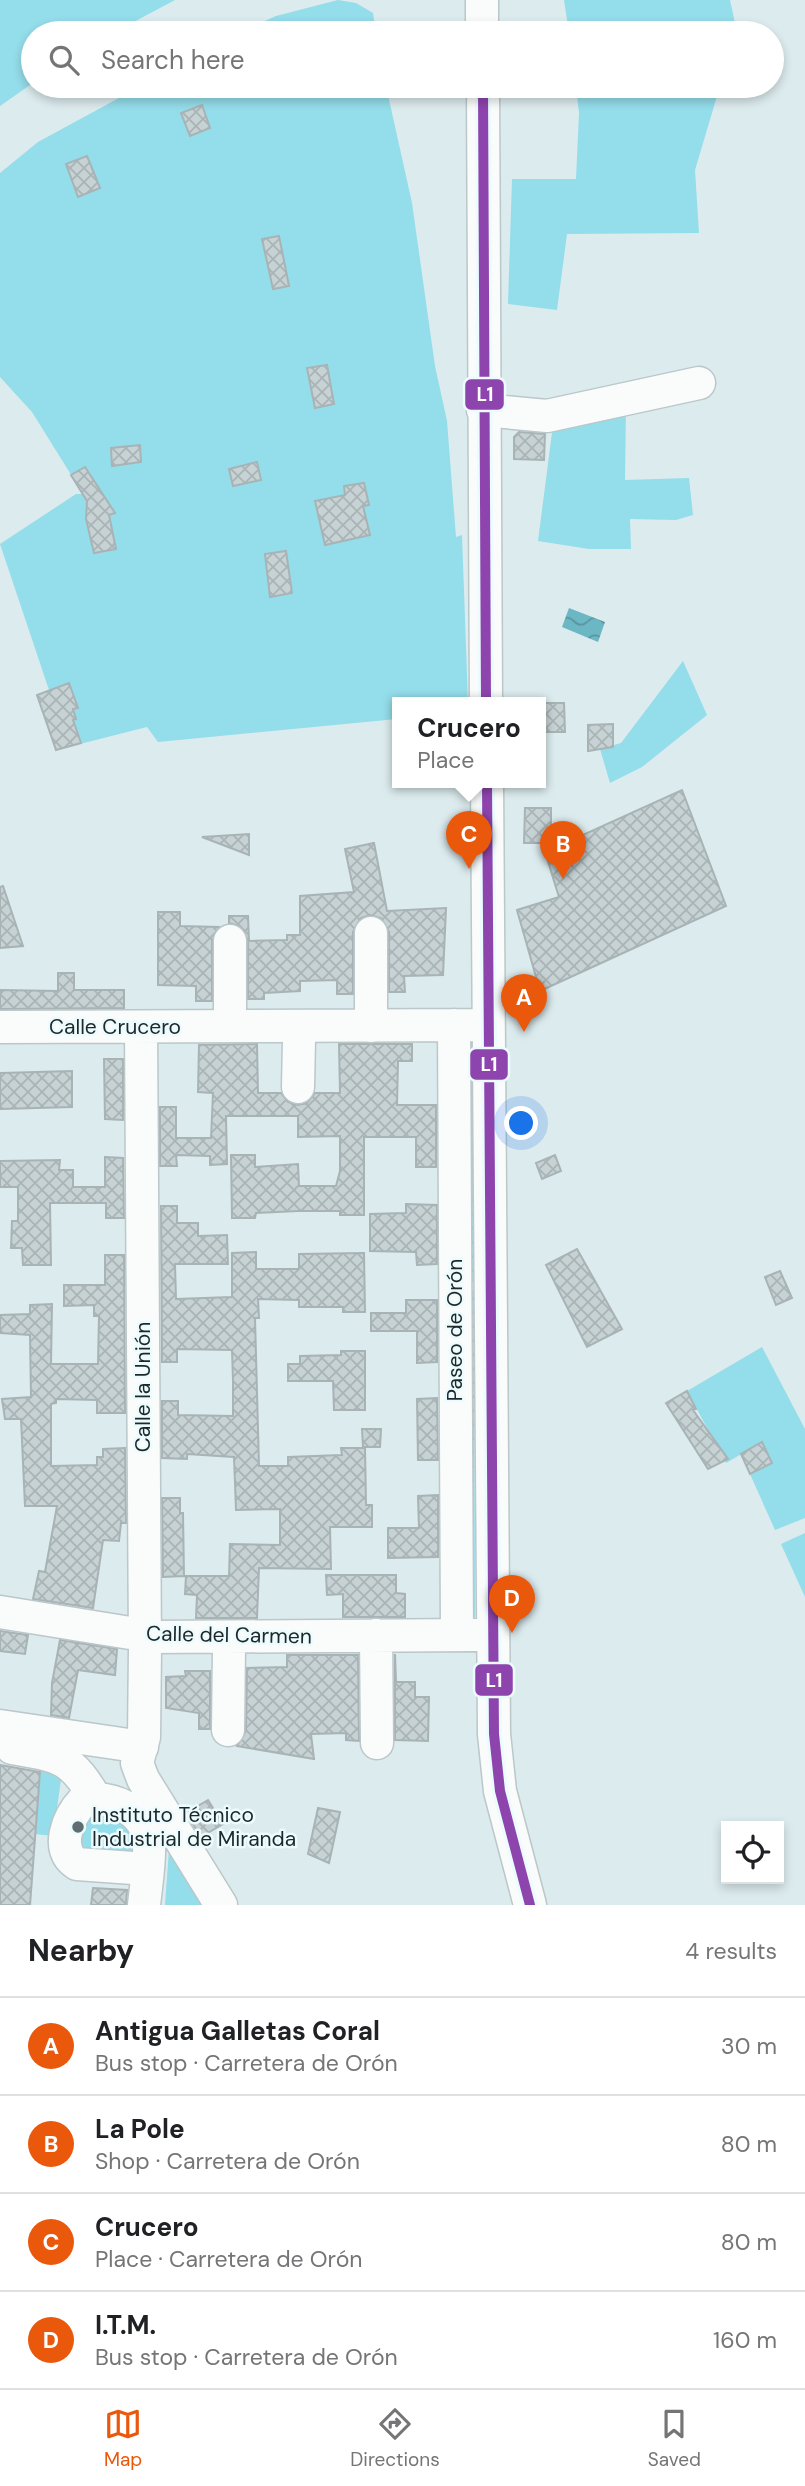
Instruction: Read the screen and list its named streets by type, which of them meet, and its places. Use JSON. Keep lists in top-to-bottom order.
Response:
{
  "streets": {
    "street": [
      "Calle Crucero",
      "Paseo de Orón",
      "Calle la Unión",
      "Calle del Carmen"
    ]
  },
  "crossings": [
    ["Calle Crucero", "Paseo de Orón"],
    ["Calle Crucero", "Calle la Unión"],
    ["Paseo de Orón", "Calle del Carmen"],
    ["Calle la Unión", "Calle del Carmen"]
  ],
  "places": ["Instituto Técnico Industrial de Miranda"],
  "lines": ["transit line L1"],
  "page": {
    "search": "Search here",
    "popup": ["Crucero", "Place"],
    "pins": [
      "C",
      "B",
      "A",
      "D"
    ],
    "heading": ["Nearby", "4 results"],
    "list": [
      {
        "mark": "A",
        "name": "Antigua Galletas Coral",
        "note": "Bus stop · Carretera de Orón",
        "value": "30 m"
      },
      {
        "mark": "B",
        "name": "La Pole",
        "note": "Shop · Carretera de Orón",
        "value": "80 m"
      },
      {
        "mark": "C",
        "name": "Crucero",
        "note": "Place · Carretera de Orón",
        "value": "80 m"
      },
      {
        "mark": "D",
        "name": "I.T.M.",
        "note": "Bus stop · Carretera de Orón",
        "value": "160 m"
      }
    ],
    "nav": ["Map", "Directions", "Saved"]
  }
}
